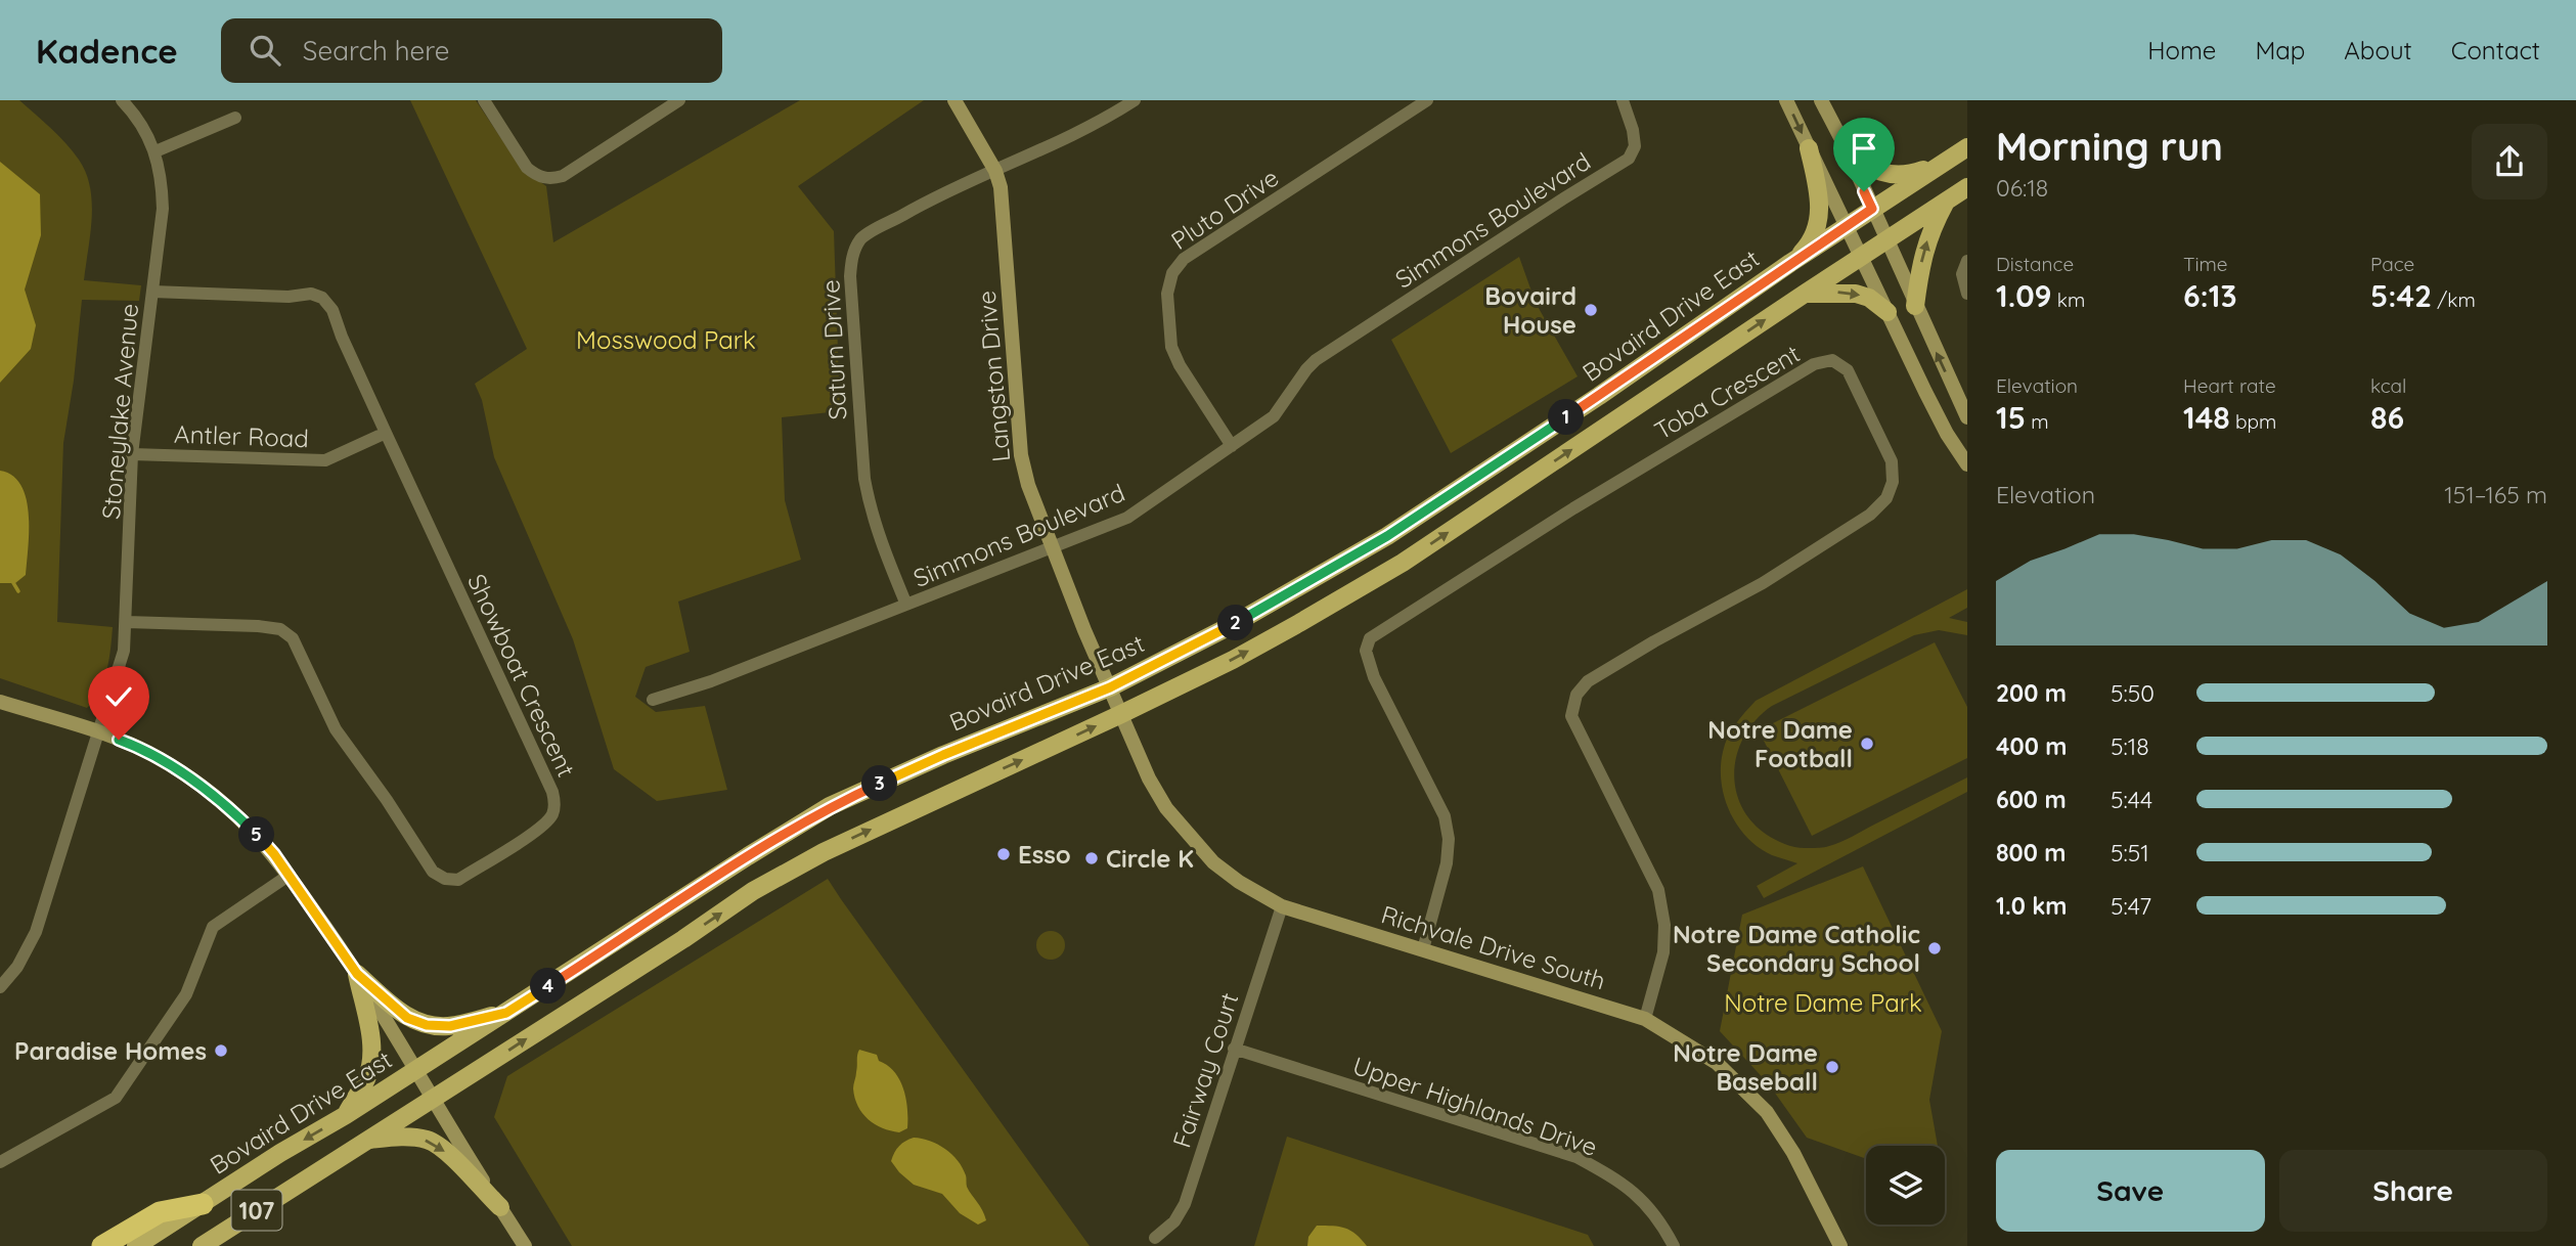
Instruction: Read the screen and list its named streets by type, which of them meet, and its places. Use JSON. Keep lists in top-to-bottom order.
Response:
{
  "streets": {
    "main road": ["Bovaird Drive East", "107"],
    "street": [
      "Pluto Drive",
      "Simmons Boulevard",
      "Saturn Drive",
      "Langston Drive",
      "Toba Crescent",
      "Stoneylake Avenue",
      "Antler Road",
      "Showboat Crescent",
      "Richvale Drive South",
      "Fairway Court",
      "Upper Highlands Drive"
    ]
  },
  "crossings": [
    ["Pluto Drive", "Simmons Boulevard"],
    ["Simmons Boulevard", "Saturn Drive"],
    ["Simmons Boulevard", "Langston Drive"],
    ["Bovaird Drive East", "Langston Drive"],
    ["Saturn Drive", "Langston Drive"],
    ["Langston Drive", "Richvale Drive South"],
    ["Langston Drive", "107"],
    ["Toba Crescent", "Richvale Drive South"],
    ["Stoneylake Avenue", "Antler Road"],
    ["Stoneylake Avenue", "Showboat Crescent"],
    ["Antler Road", "Showboat Crescent"],
    ["Richvale Drive South", "Fairway Court"],
    ["Richvale Drive South", "107"],
    ["Fairway Court", "Upper Highlands Drive"]
  ],
  "parks": ["Mosswood Park", "Notre Dame Park"],
  "places": [
    "Bovaird House",
    "Notre Dame Football",
    "Esso",
    "Circle K",
    "Notre Dame Catholic Secondary School",
    "Paradise Homes",
    "Notre Dame Baseball"
  ],
  "page": {
    "header": "Kadence",
    "search": "Search here",
    "nav": [
      "Home",
      "Map",
      "About",
      "Contact"
    ],
    "heading": ["Morning run", "06:18"],
    "stats": [
      ["Distance", "1.09 km"],
      ["Time", "6:13"],
      ["Pace", "5:42 /km"],
      ["Elevation", "15 m"],
      ["Heart rate", "148 bpm"],
      ["kcal", "86"]
    ],
    "pins": [
      "1",
      "2",
      "3",
      "5",
      "4"
    ],
    "chart": ["Elevation", "151–165 m"],
    "list": [
      {
        "name": "200 m",
        "note": "5:50"
      },
      {
        "name": "400 m",
        "note": "5:18"
      },
      {
        "name": "600 m",
        "note": "5:44"
      },
      {
        "name": "800 m",
        "note": "5:51"
      },
      {
        "name": "1.0 km",
        "note": "5:47"
      }
    ],
    "buttons": ["Save", "Share"]
  }
}
